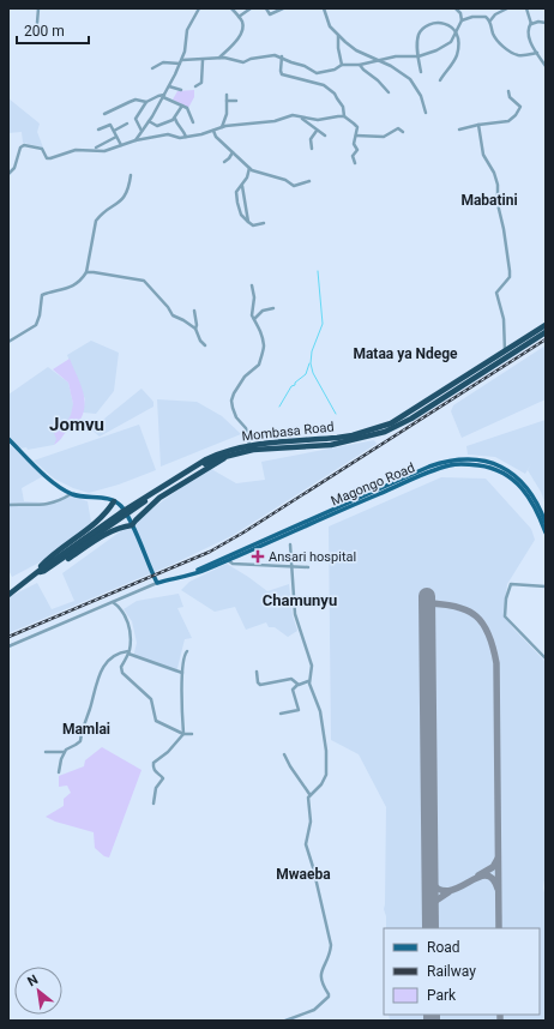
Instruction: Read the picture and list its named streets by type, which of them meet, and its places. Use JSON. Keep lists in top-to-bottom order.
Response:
{
  "streets": {
    "highway": ["Mombasa Road"],
    "main road": ["Magongo Road"]
  },
  "districts": [
    "Mabatini",
    "Mataa ya Ndege",
    "Jomvu",
    "Chamunyu",
    "Mamlai",
    "Mwaeba"
  ],
  "places": {
    "health": ["Ansari hospital"]
  },
  "legend": ["Road", "Railway", "Park"],
  "scale_bar": "200 m",
  "north": "top left"
}
